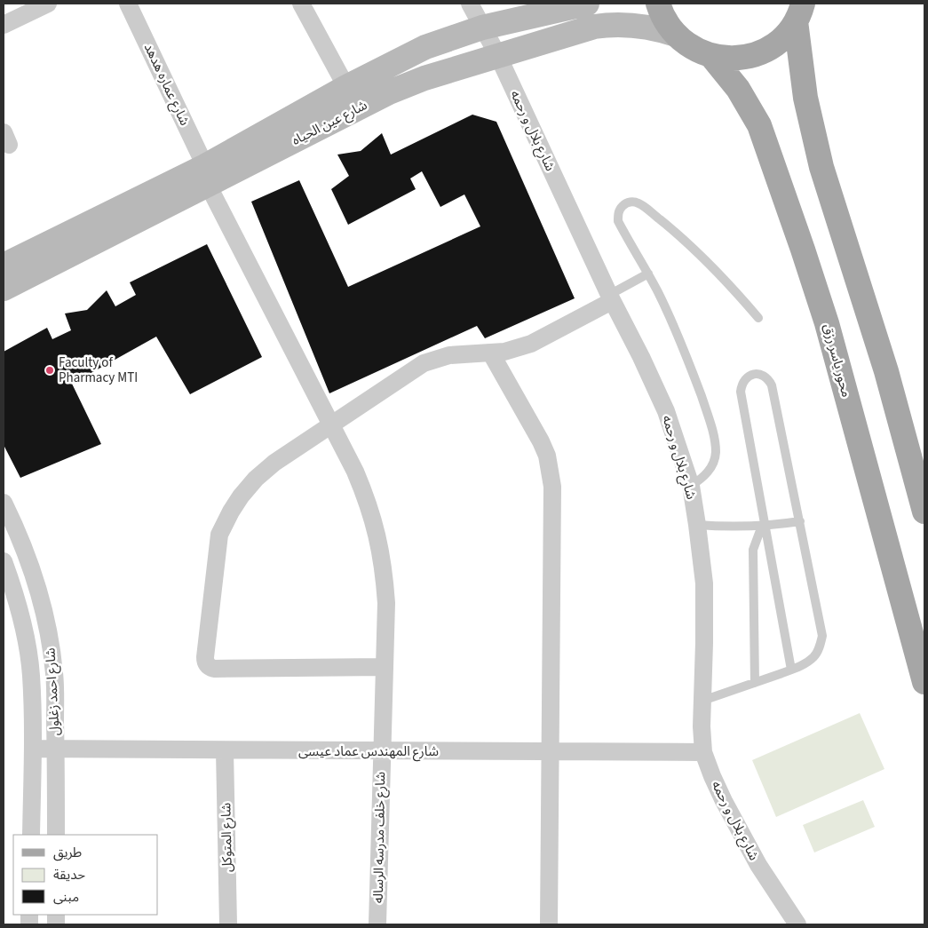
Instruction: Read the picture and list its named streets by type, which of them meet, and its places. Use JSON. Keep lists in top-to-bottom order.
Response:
{
  "streets": {
    "main road": ["محور ياسر رزق"],
    "street": [
      "شارع عماره هدهد",
      "شارع عين الحياه",
      "شارع بلال و رحمه",
      "شارع احمد زغلول",
      "شارع المهندس عماد عيسى",
      "شارع المتوكل",
      "شارع خلف مدرسه الرساله"
    ]
  },
  "crossings": [
    ["شارع عماره هدهد", "شارع عين الحياه"],
    ["شارع عماره هدهد", "شارع خلف مدرسه الرساله"],
    ["شارع عين الحياه", "شارع بلال و رحمه"],
    ["شارع بلال و رحمه", "شارع المهندس عماد عيسى"],
    ["شارع احمد زغلول", "شارع المهندس عماد عيسى"],
    ["شارع المهندس عماد عيسى", "شارع المتوكل"],
    ["شارع المهندس عماد عيسى", "شارع خلف مدرسه الرساله"]
  ],
  "places": ["Faculty of Pharmacy MTI"],
  "legend": ["طريق", "حديقة", "مبنى"]
}
